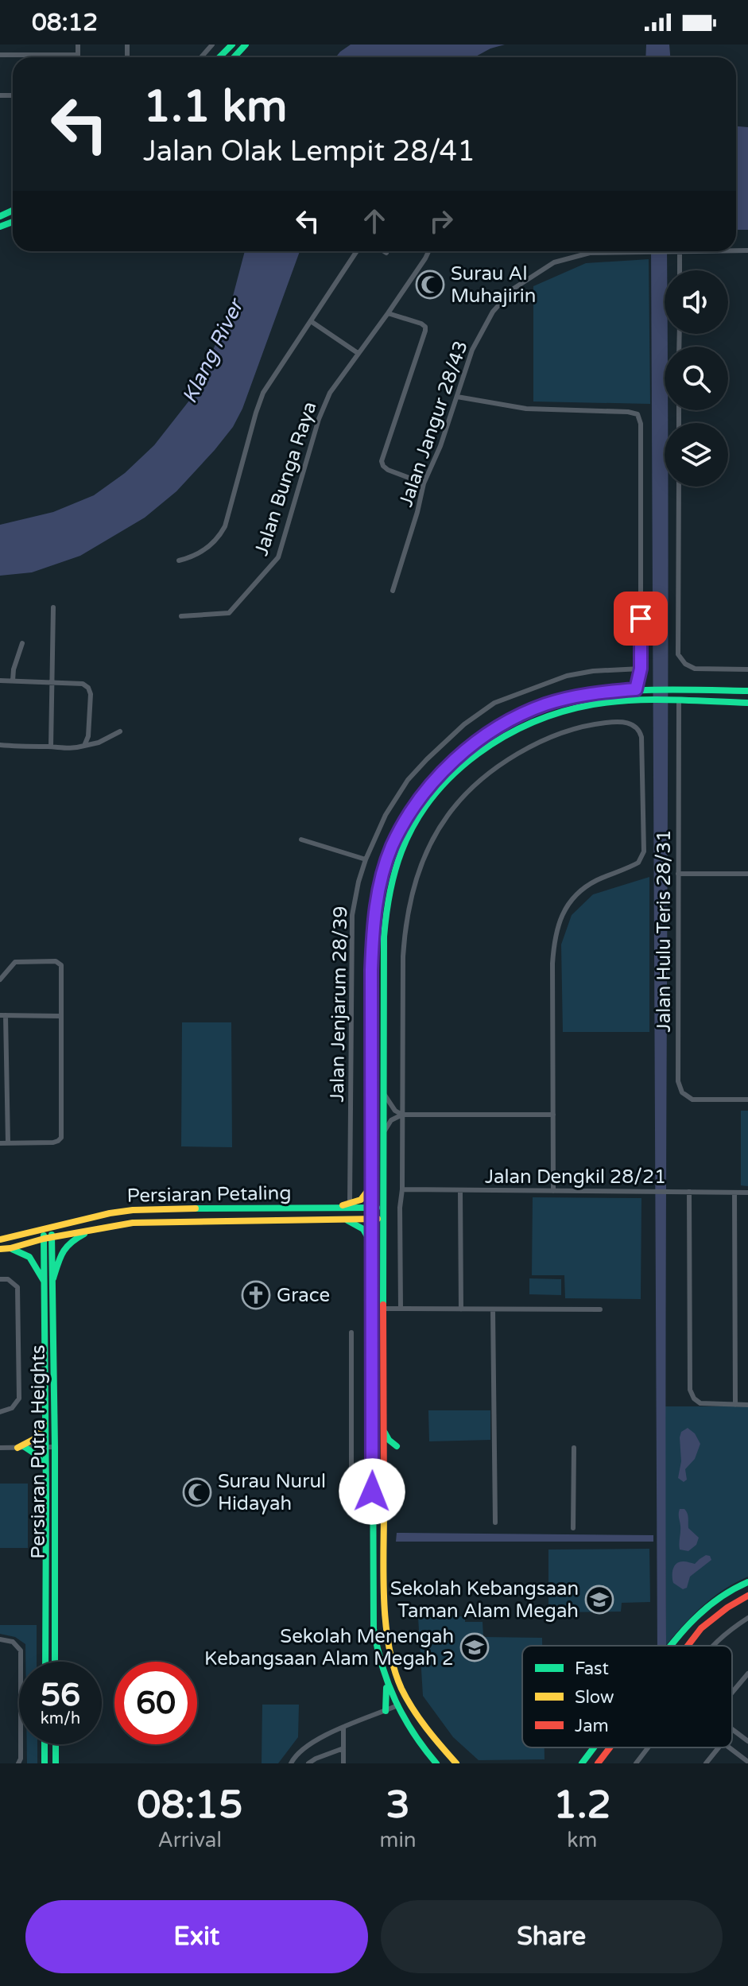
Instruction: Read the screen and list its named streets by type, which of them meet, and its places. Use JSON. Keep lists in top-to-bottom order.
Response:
{
  "streets": {
    "main road": ["Persiaran Petaling", "Persiaran Putra Heights"],
    "street": [
      "Jalan Jangur 28/43",
      "Jalan Bunga Raya",
      "Jalan Hulu Teris 28/31",
      "Jalan Jenjarum 28/39",
      "Jalan Dengkil 28/21"
    ]
  },
  "crossings": [
    ["Persiaran Petaling", "Persiaran Putra Heights"]
  ],
  "water": ["Klang River"],
  "places": {
    "mosque": ["Surau Al Muhajirin", "Surau Nurul Hidayah"],
    "church": ["Grace"],
    "school or university": ["Sekolah Kebangsaan Taman Alam Megah", "Sekolah Menengah Kebangsaan Alam Megah 2"]
  },
  "legend": ["Fast", "Slow", "Jam"],
  "page": {
    "status": "08:12",
    "turn": ["1.1 km", "Jalan Olak Lempit 28/41"],
    "speed": "56 km/h",
    "limit": "60",
    "eta": [
      "08:15",
      "Arrival",
      "3",
      "min",
      "1.2",
      "km"
    ],
    "buttons": ["Exit", "Share"]
  }
}
